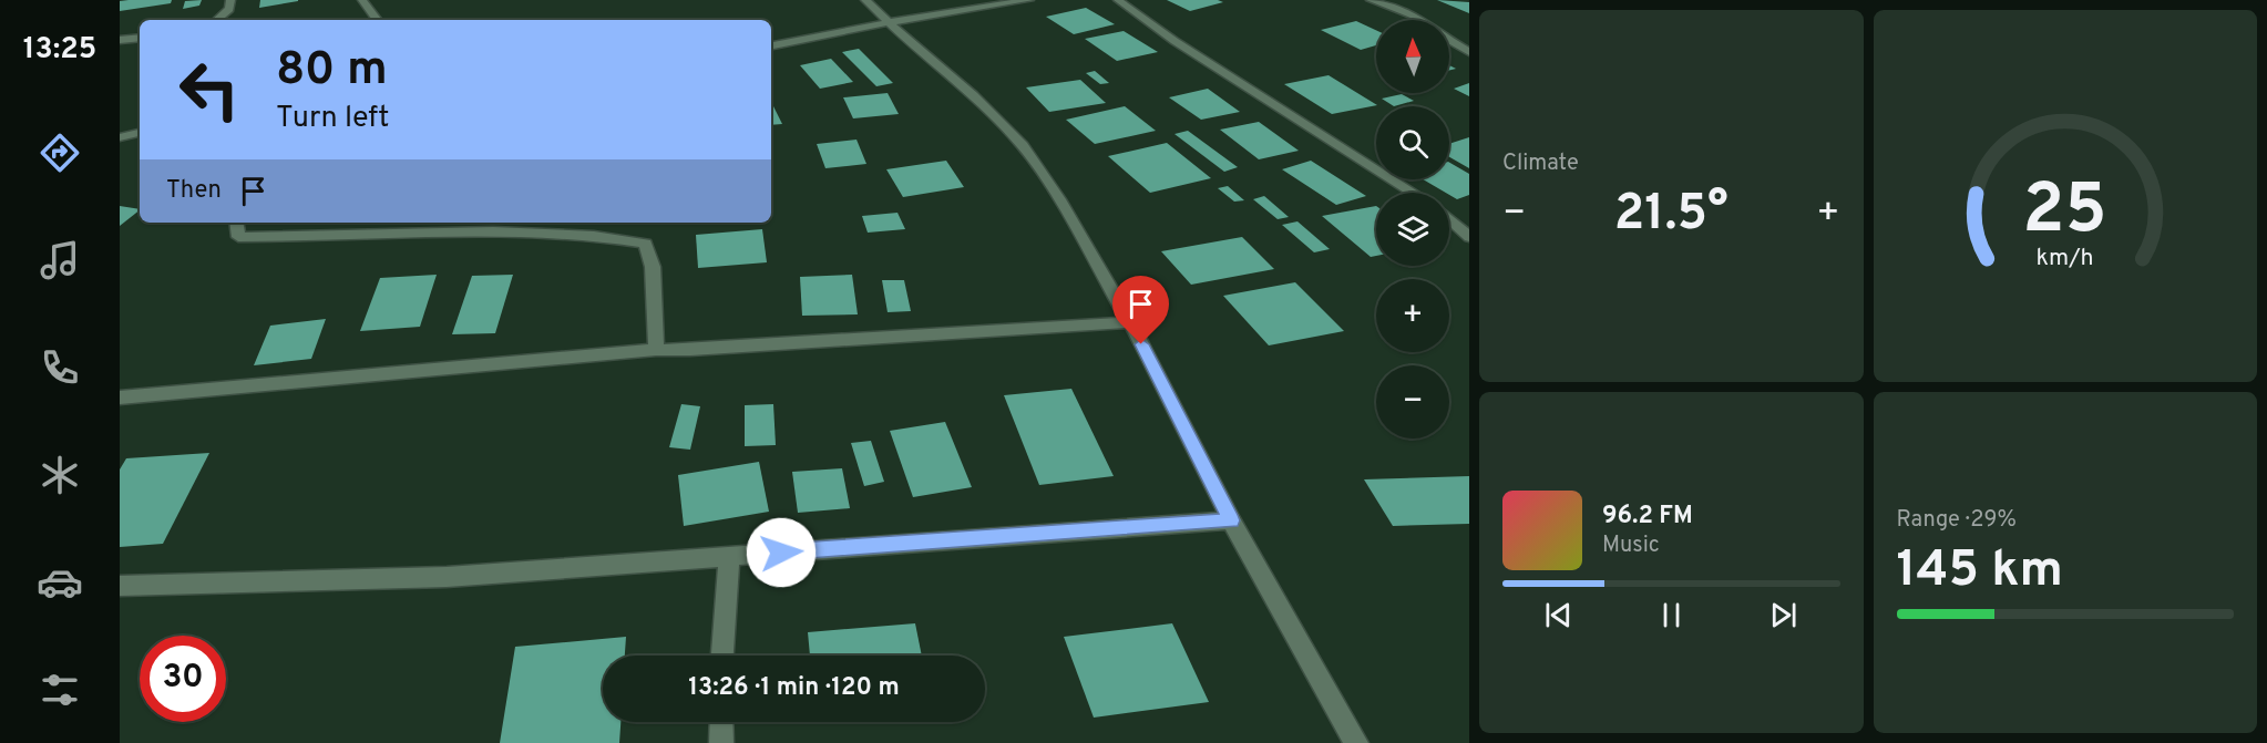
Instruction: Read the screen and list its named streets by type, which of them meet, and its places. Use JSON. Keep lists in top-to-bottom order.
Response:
{
  "north": "top",
  "page": {
    "tabs": "13:25",
    "tile": [
      "Climate",
      ["Range · 29%", "145 km"]
    ],
    "map_buttons": ["+", "−"],
    "turn": ["80 m", "Turn left"],
    "then": "Then",
    "heat": ["−", "21.5°", "+"],
    "song": ["96.2 FM", "Music"],
    "limit": "30",
    "trip": "13:26 · 1 min · 120 m",
    "gauge": ["25", "km/h"]
  }
}
